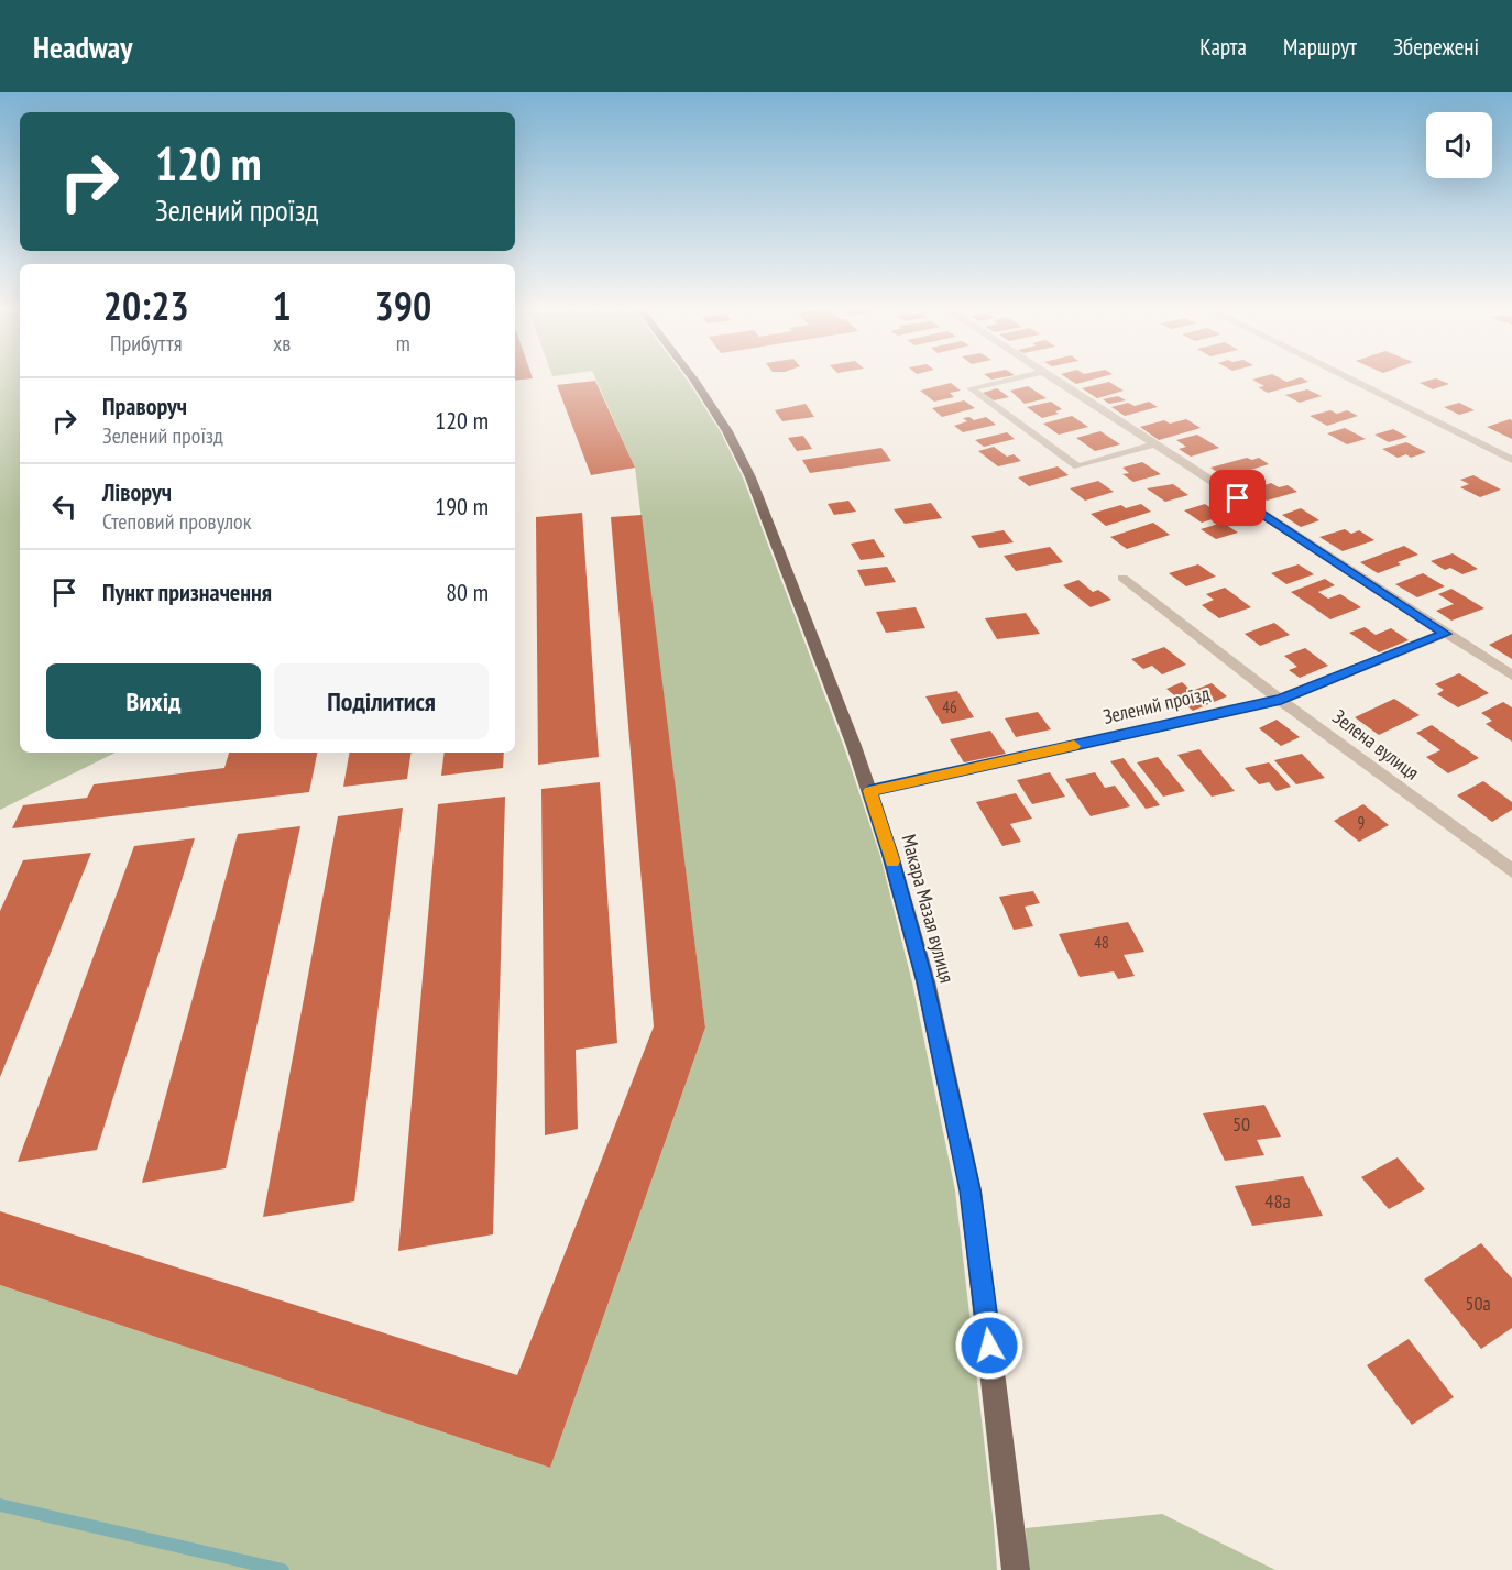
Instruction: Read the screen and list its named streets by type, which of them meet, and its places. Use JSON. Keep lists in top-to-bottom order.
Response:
{
  "streets": {
    "main road": ["Макара Мазая вулиця"],
    "street": ["Зелений проїзд", "Зелена вулиця"]
  },
  "crossings": [
    ["Зелений проїзд", "Зелена вулиця"],
    ["Зелений проїзд", "Макара Мазая вулиця"]
  ],
  "house_numbers": [
    "46",
    "9",
    "48",
    "50",
    "48а",
    "50а"
  ],
  "page": {
    "header": "Headway",
    "nav": ["Карта", "Маршрут", "Збережені"],
    "turn": ["120 m", "Зелений проїзд"],
    "eta": [
      "20:23",
      "Прибуття",
      "1",
      "хв",
      "390",
      "m"
    ],
    "list": [
      {
        "name": "Праворуч",
        "note": "Зелений проїзд",
        "value": "120 m"
      },
      {
        "name": "Ліворуч",
        "note": "Степовий провулок",
        "value": "190 m"
      },
      {
        "name": "Пункт призначення",
        "value": "80 m"
      }
    ],
    "buttons": ["Вихід", "Поділитися"]
  }
}
